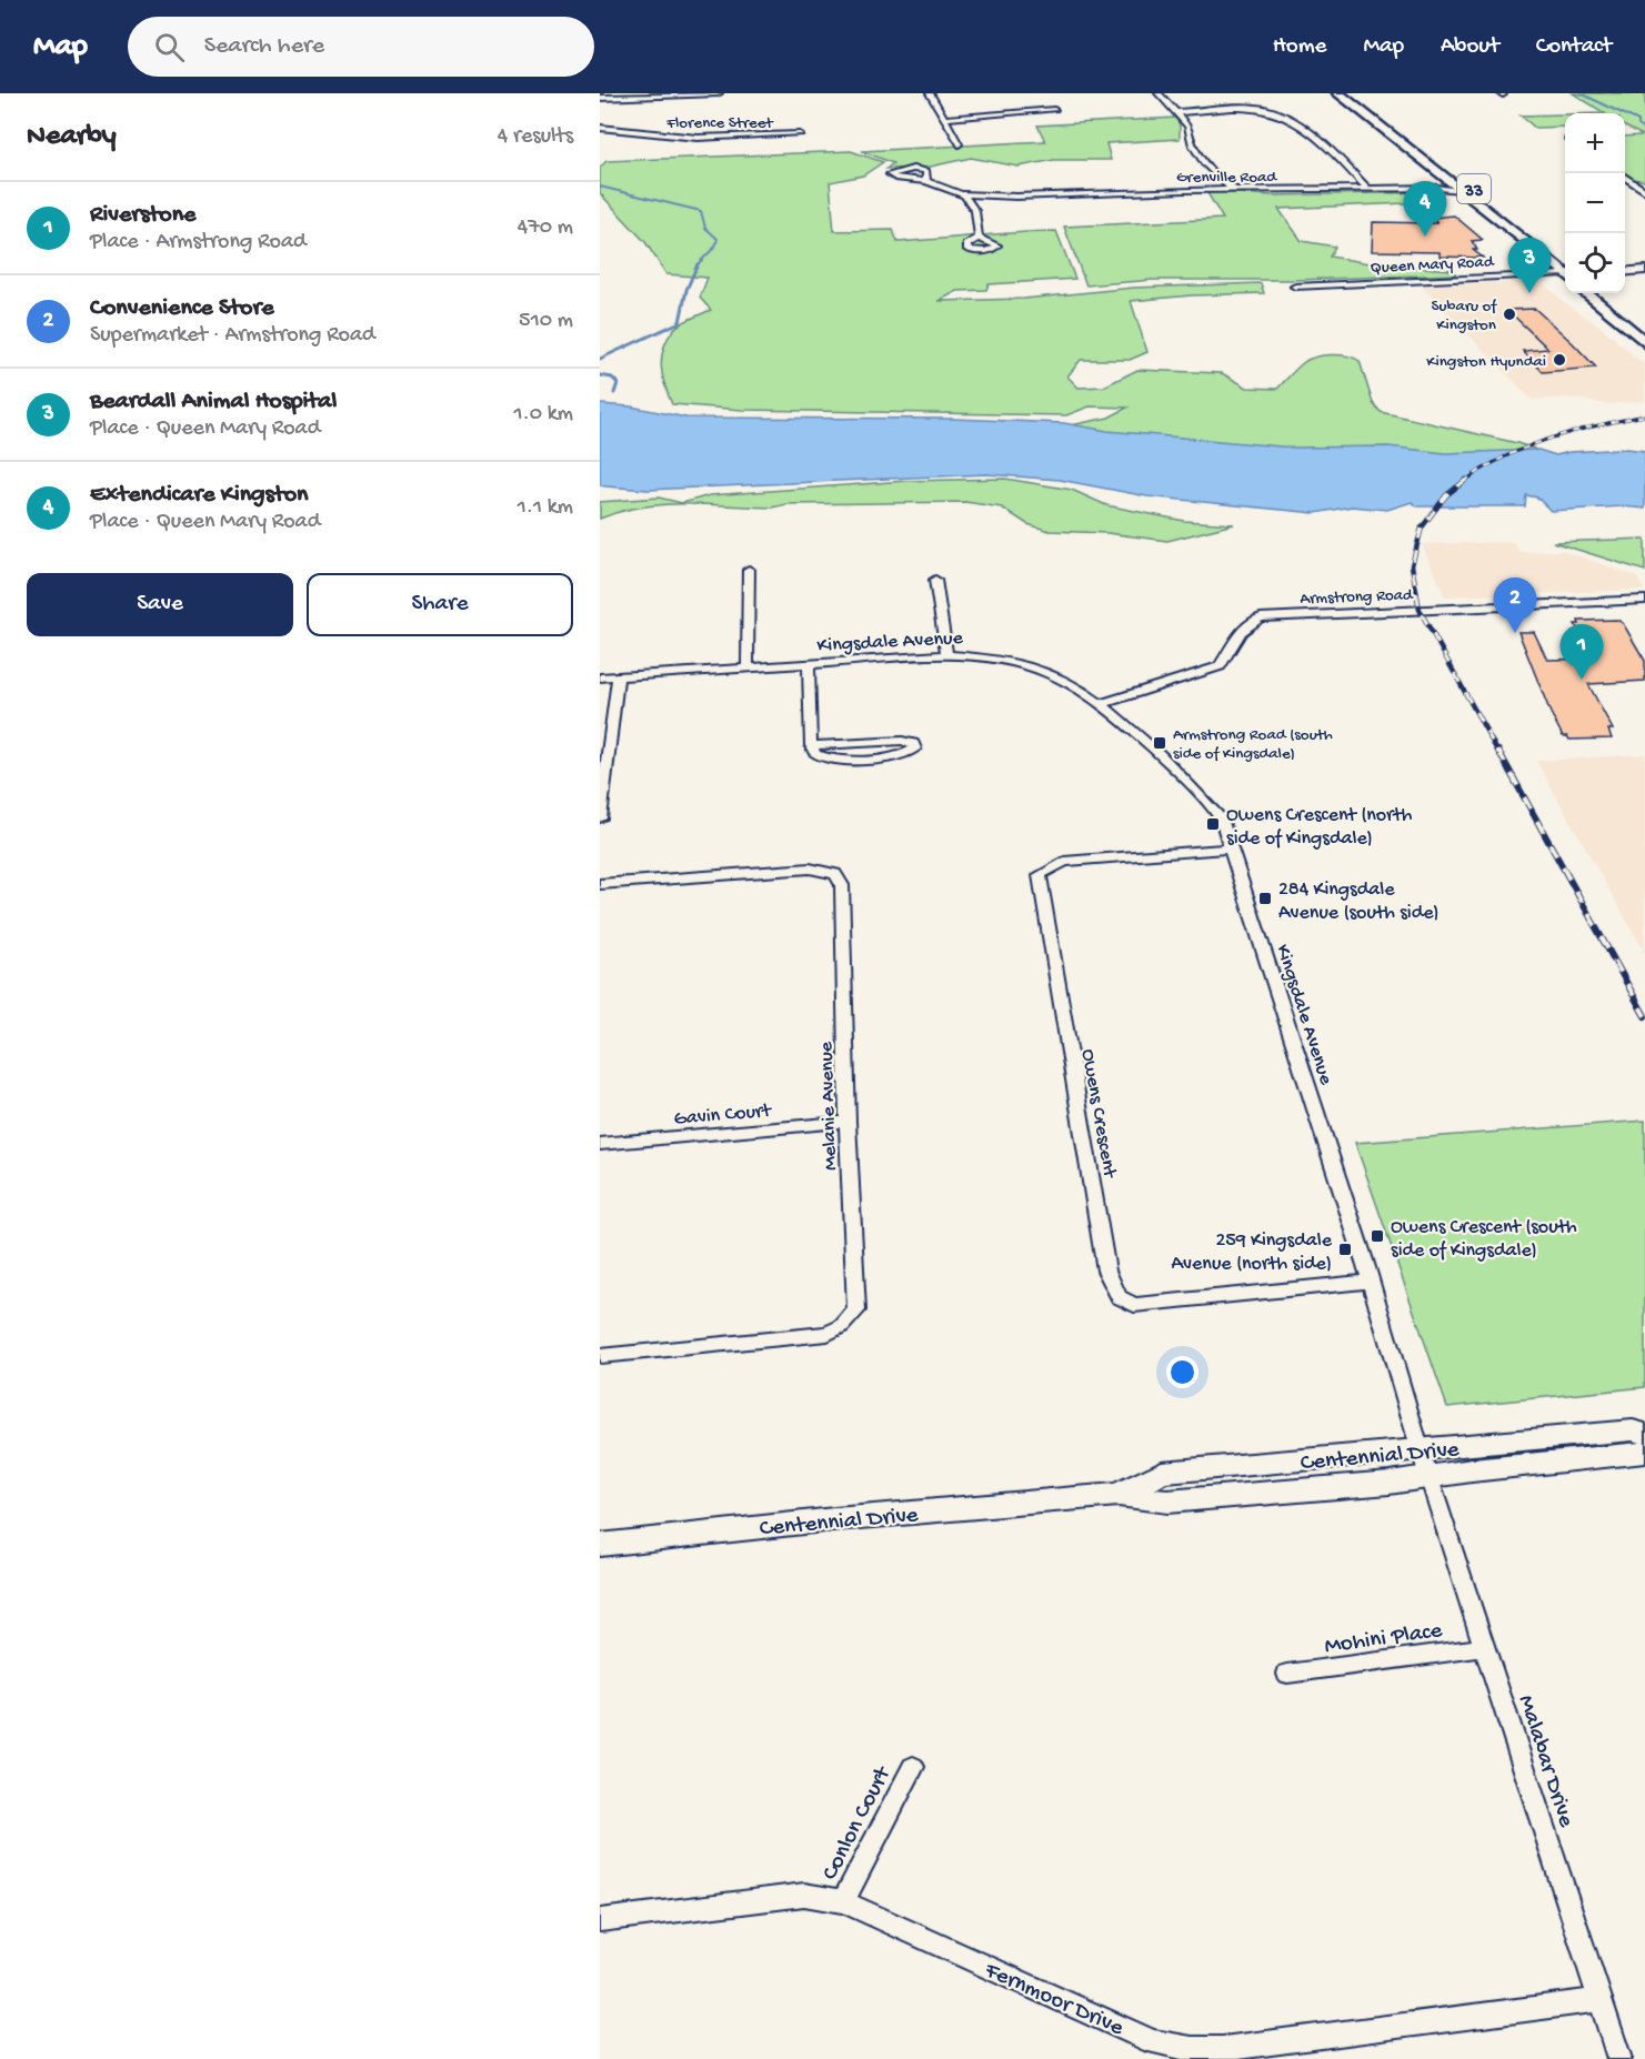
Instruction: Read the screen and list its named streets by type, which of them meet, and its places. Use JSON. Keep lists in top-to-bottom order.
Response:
{
  "streets": {
    "main road": ["33", "Centennial Drive"],
    "street": [
      "Florence Street",
      "Grenville Road",
      "Queen Mary Road",
      "Armstrong Road",
      "Kingsdale Avenue",
      "Melanie Avenue",
      "Gavin Court",
      "Owens Crescent",
      "Mohini Place",
      "Malabar Drive",
      "Conlon Court",
      "Fernmoor Drive"
    ]
  },
  "crossings": [
    ["Grenville Road", "33"],
    ["Armstrong Road", "Kingsdale Avenue"],
    ["Kingsdale Avenue", "Owens Crescent"],
    ["Kingsdale Avenue", "Centennial Drive"],
    ["Kingsdale Avenue", "Malabar Drive"],
    ["Melanie Avenue", "Gavin Court"],
    ["Centennial Drive", "Malabar Drive"],
    ["Mohini Place", "Malabar Drive"],
    ["Malabar Drive", "Fernmoor Drive"],
    ["Conlon Court", "Fernmoor Drive"]
  ],
  "places": {
    "other": ["Subaru of Kingston", "Kingston Hyundai"],
    "transit": [
      "Armstrong Road (south side of Kingsdale)",
      "Owens Crescent (north side of Kingsdale)",
      "284 Kingsdale Avenue (south side)",
      "Owens Crescent (south side of Kingsdale)",
      "259 Kingsdale Avenue (north side)"
    ]
  },
  "page": {
    "header": "Map",
    "search": "Search here",
    "nav": [
      "Home",
      "Map",
      "About",
      "Contact"
    ],
    "heading": ["Nearby", "4 results"],
    "map_buttons": ["+", "−"],
    "list": [
      {
        "mark": "1",
        "name": "Riverstone",
        "note": "Place · Armstrong Road",
        "value": "470 m"
      },
      {
        "mark": "2",
        "name": "Convenience Store",
        "note": "Supermarket · Armstrong Road",
        "value": "510 m"
      },
      {
        "mark": "3",
        "name": "Beardall Animal Hospital",
        "note": "Place · Queen Mary Road",
        "value": "1.0 km"
      },
      {
        "mark": "4",
        "name": "Extendicare Kingston",
        "note": "Place · Queen Mary Road",
        "value": "1.1 km"
      }
    ],
    "pins": [
      "4",
      "3",
      "2",
      "1"
    ],
    "buttons": ["Save", "Share"]
  }
}
